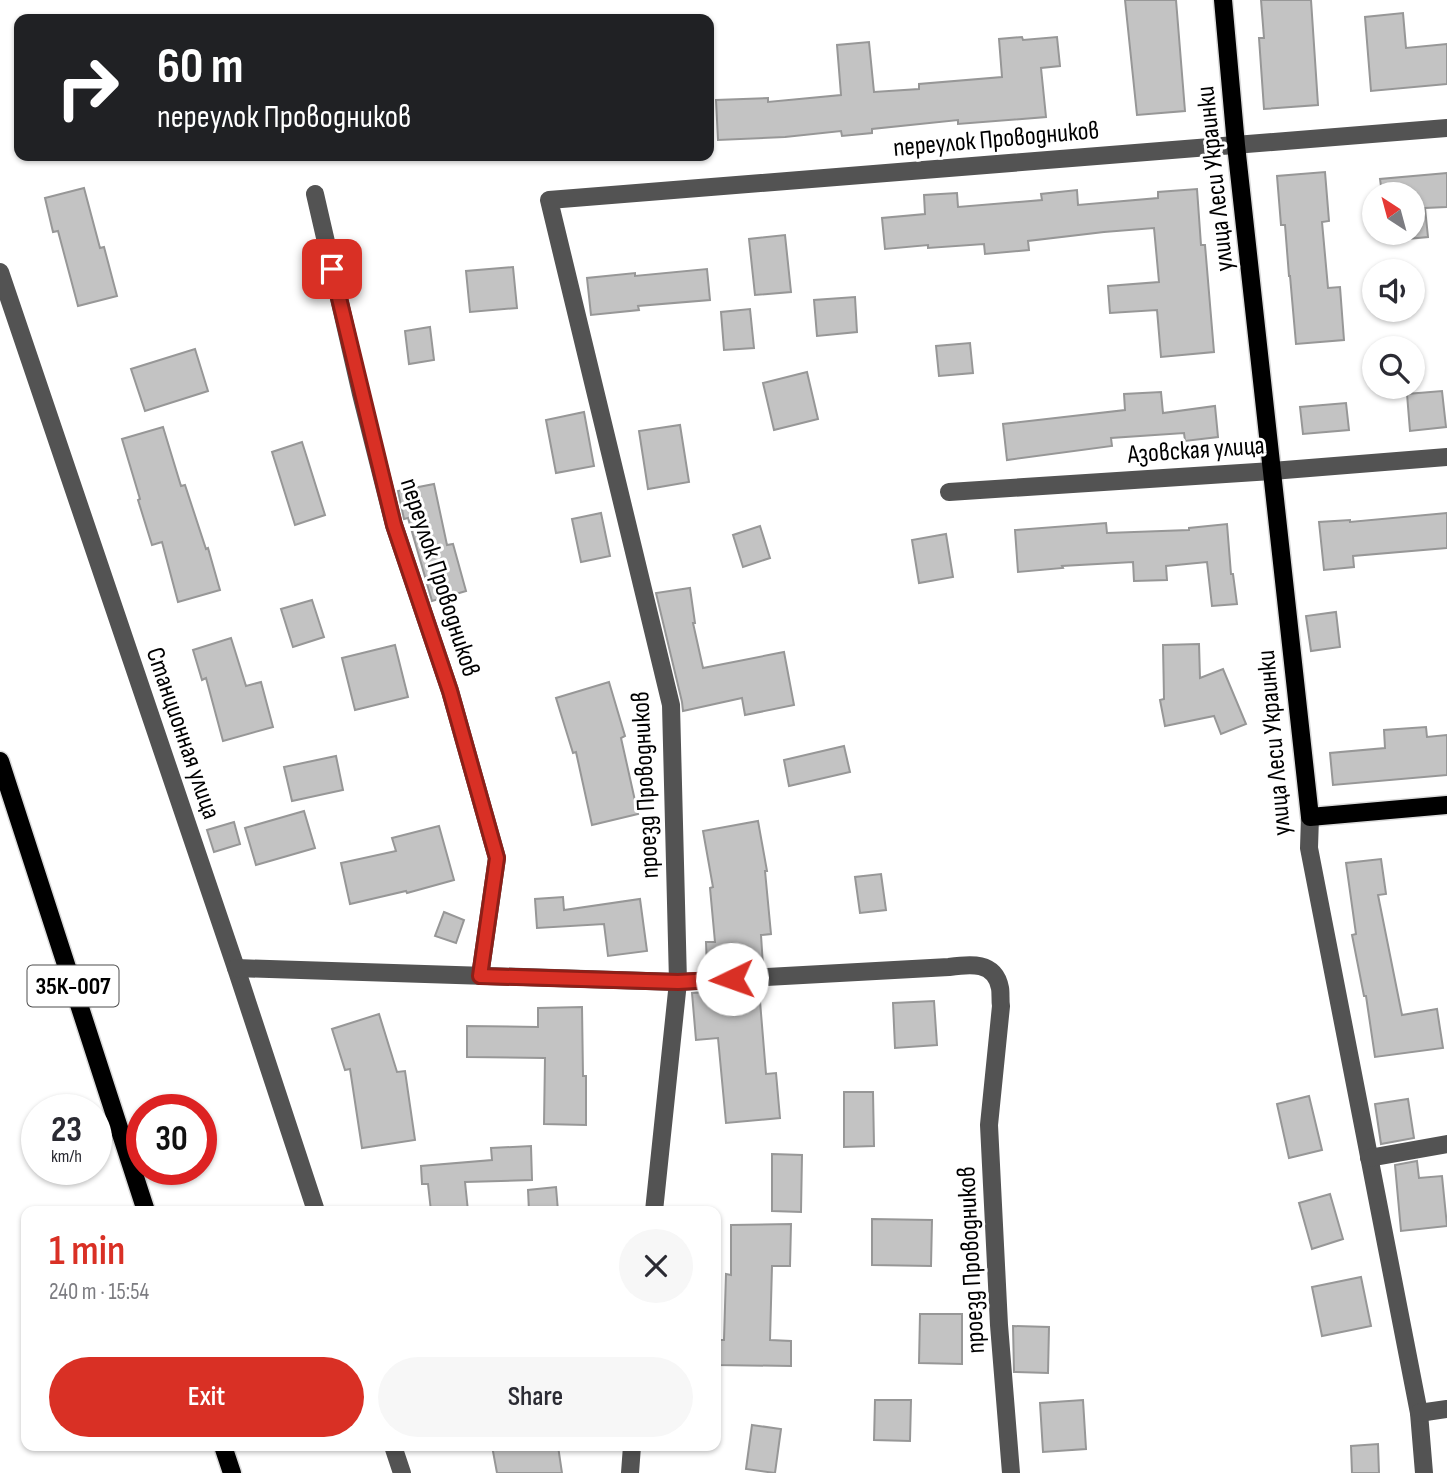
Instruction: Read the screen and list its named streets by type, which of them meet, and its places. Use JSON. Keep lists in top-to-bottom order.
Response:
{
  "streets": {
    "main road": ["улица Леси Украинки", "35К-007"],
    "street": [
      "переулок Проводников",
      "Азовская улица",
      "Станционная улица",
      "проезд Проводников"
    ]
  },
  "crossings": [
    ["переулок Проводников", "улица Леси Украинки"],
    ["переулок Проводников", "проезд Проводников"],
    ["улица Леси Украинки", "Азовская улица"]
  ],
  "north": "top left",
  "page": {
    "turn": ["60 m", "переулок Проводников"],
    "speed": "23 km/h",
    "limit": "30",
    "heading": ["1 min", "240 m · 15:54"],
    "buttons": ["Exit", "Share"]
  }
}
